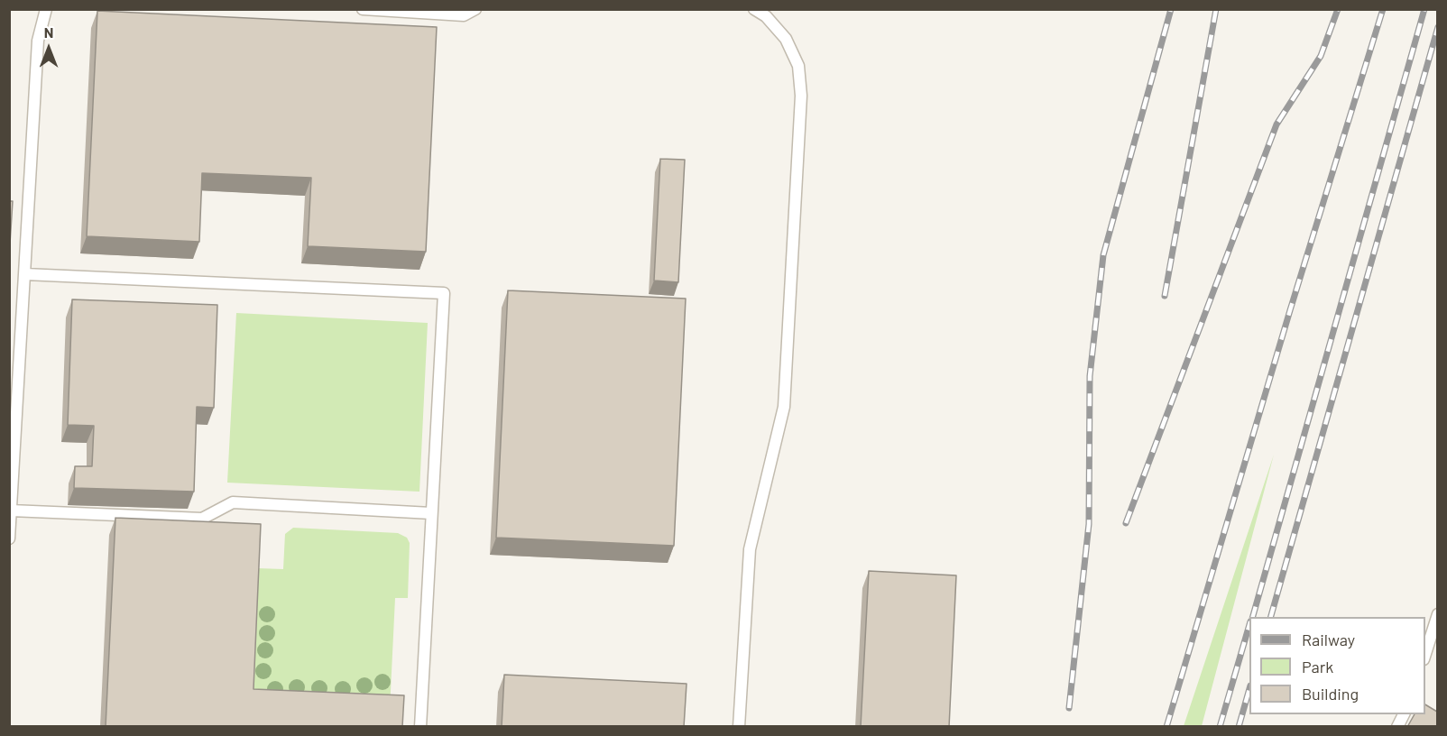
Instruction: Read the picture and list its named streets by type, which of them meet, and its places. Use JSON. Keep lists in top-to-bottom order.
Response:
{
  "legend": ["Railway", "Park", "Building"],
  "north": "top"
}
